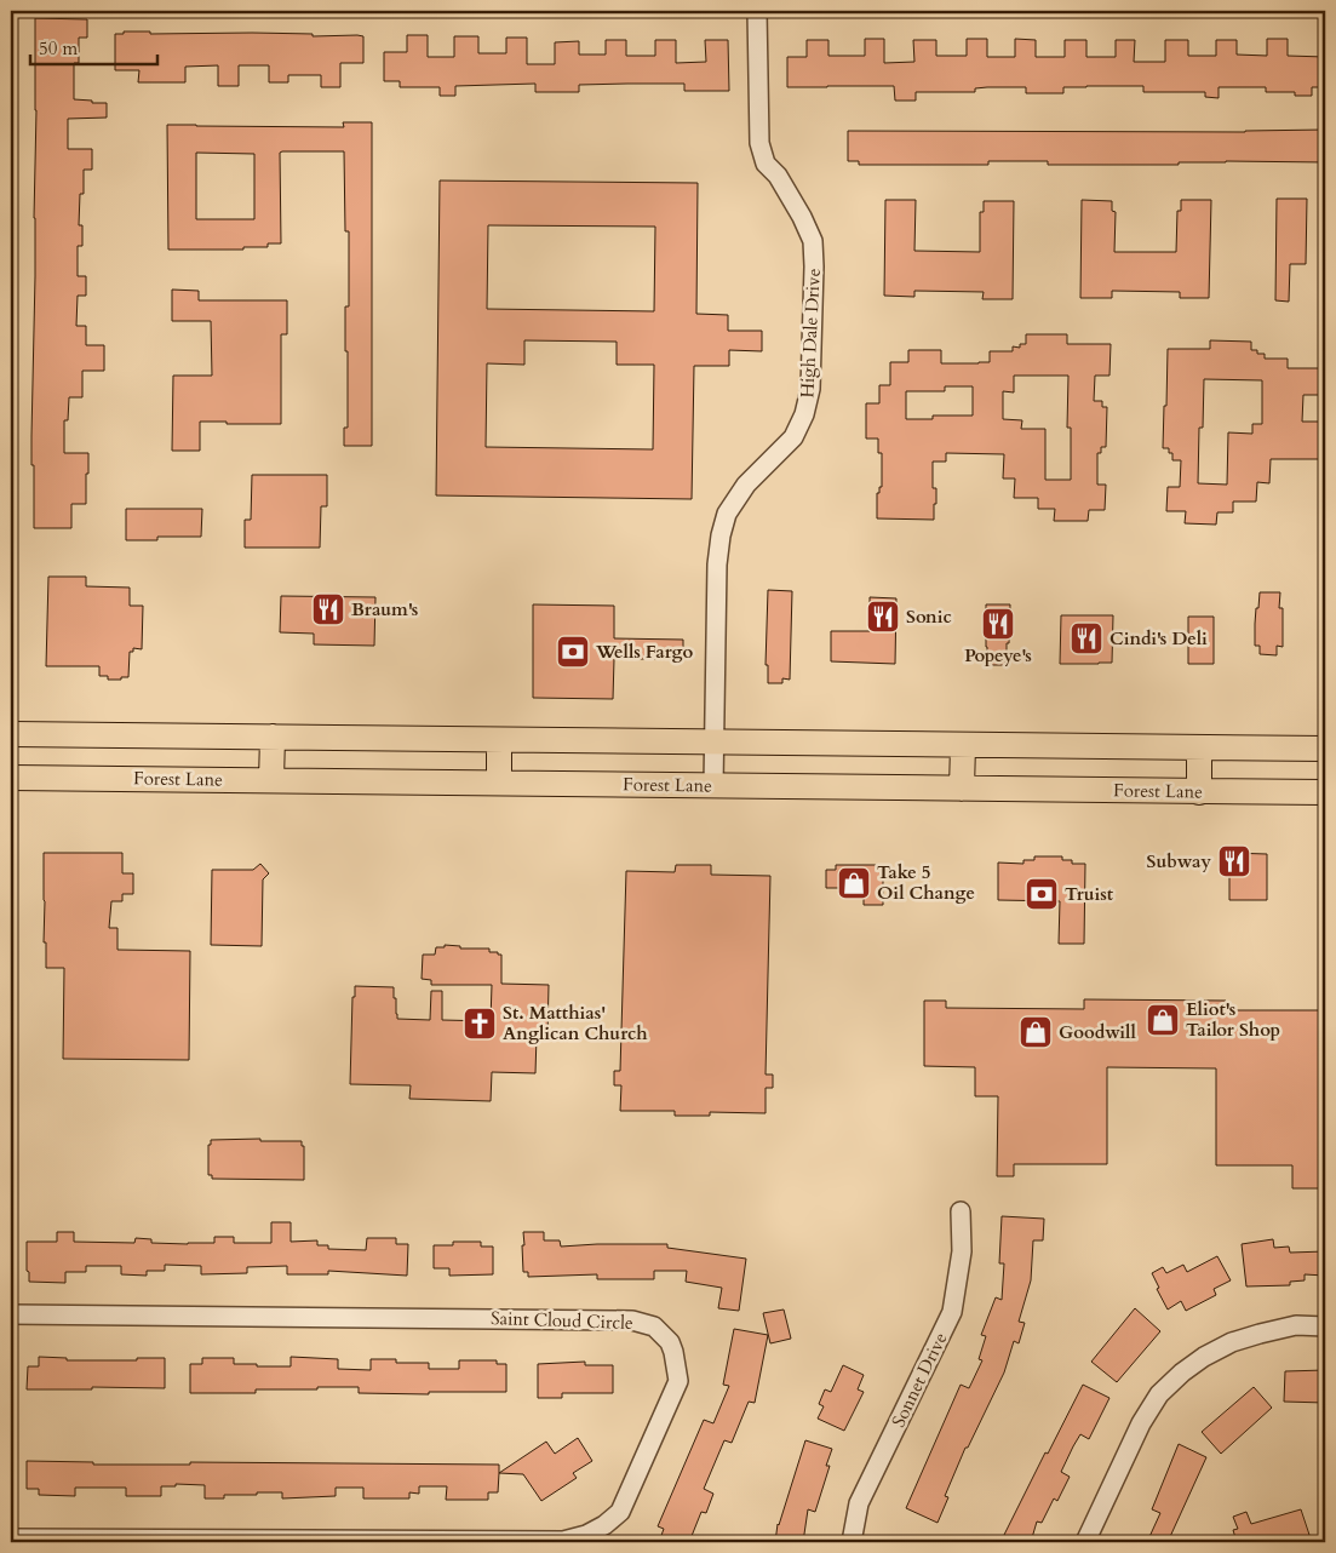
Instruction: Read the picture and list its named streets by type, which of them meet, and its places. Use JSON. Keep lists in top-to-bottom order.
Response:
{
  "streets": {
    "main road": ["Forest Lane"],
    "street": ["High Dale Drive", "Saint Cloud Circle", "Sonnet Drive"]
  },
  "crossings": [
    ["High Dale Drive", "Forest Lane"]
  ],
  "places": {
    "restaurant": [
      "Braum's",
      "Sonic",
      "Popeye's",
      "Cindi's Deli",
      "Subway"
    ],
    "bank": ["Wells Fargo", "Truist"],
    "shop": ["Take 5 Oil Change", "Eliot's Tailor Shop", "Goodwill"],
    "church": ["St. Matthias' Anglican Church"]
  },
  "scale_bar": "50 m"
}
